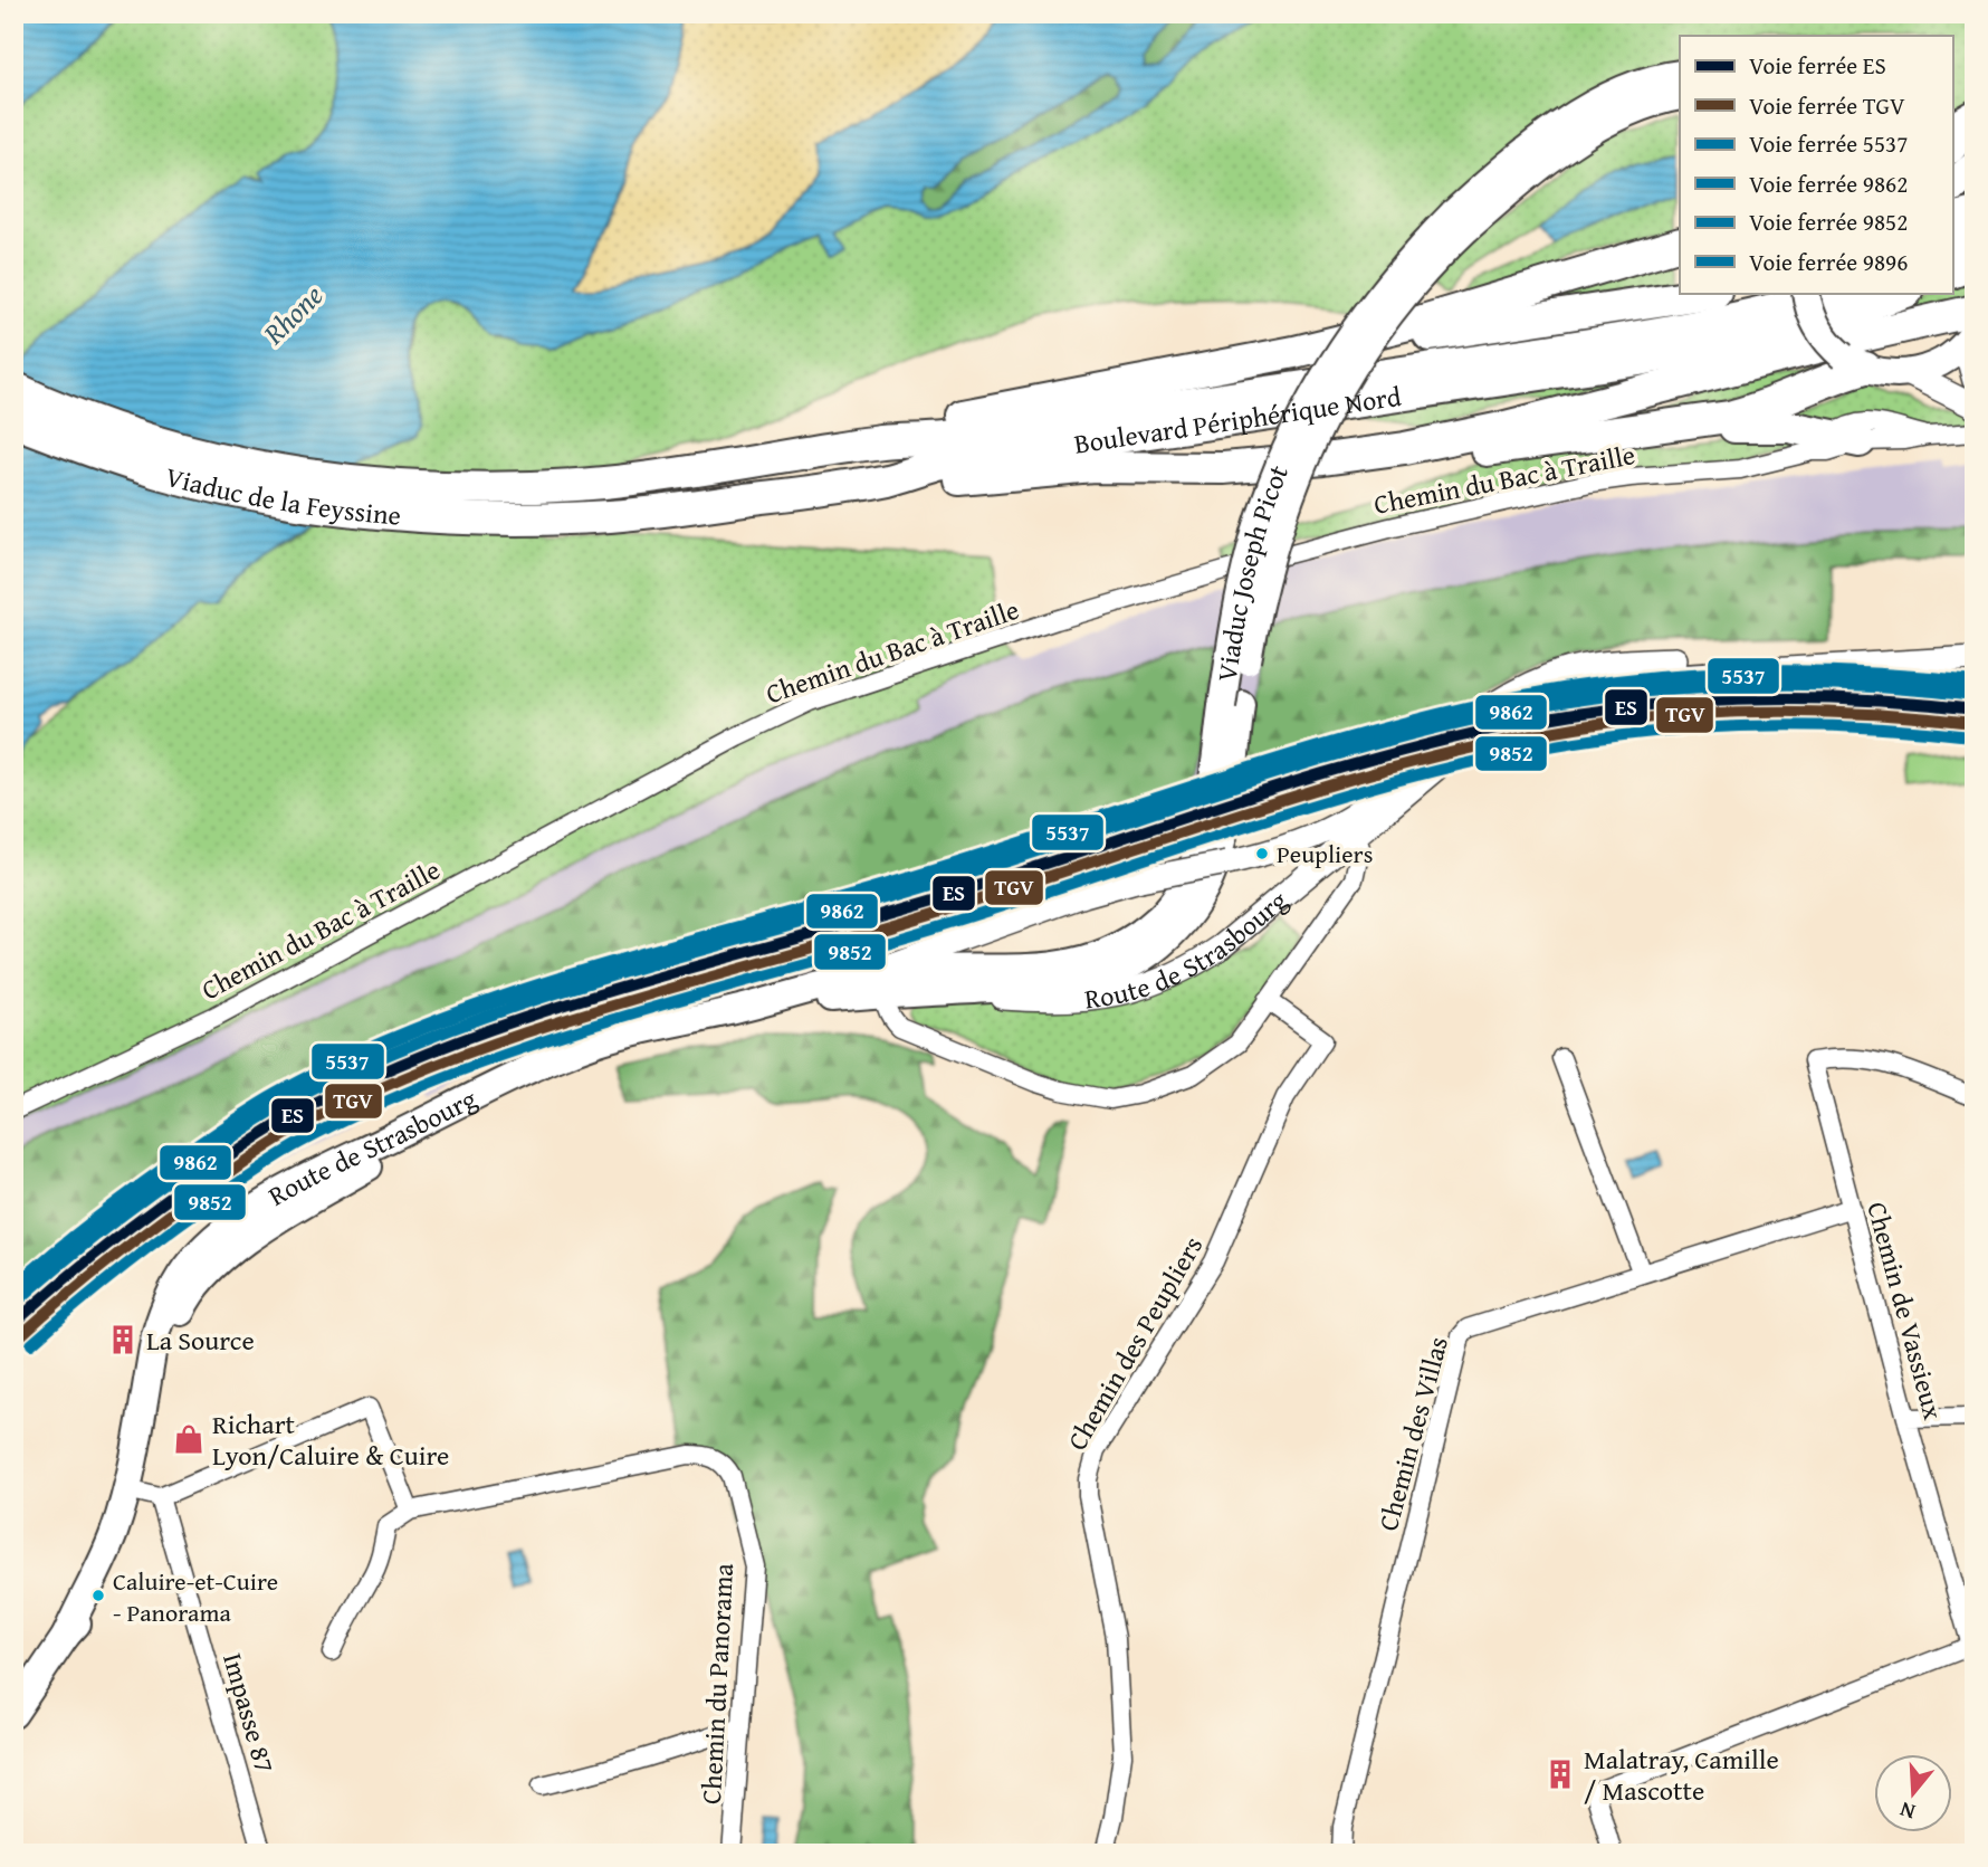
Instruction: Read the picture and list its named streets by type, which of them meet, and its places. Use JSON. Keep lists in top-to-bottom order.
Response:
{
  "streets": {
    "highway": ["Boulevard Périphérique Nord", "Viaduc de la Feyssine"],
    "main road": ["Viaduc Joseph Picot", "Route de Strasbourg"],
    "street": [
      "Chemin du Bac à Traille",
      "Chemin de Vassieux",
      "Chemin des Peupliers",
      "Chemin des Villas",
      "Chemin du Panorama",
      "Impasse 87"
    ]
  },
  "crossings": [
    ["Boulevard Périphérique Nord", "Viaduc de la Feyssine"],
    ["Viaduc Joseph Picot", "Route de Strasbourg"],
    ["Route de Strasbourg", "Impasse 87"],
    ["Chemin de Vassieux", "Chemin des Villas"]
  ],
  "water": ["Rhone"],
  "places": {
    "other": ["Peupliers", "Caluire-et-Cuire - Panorama"],
    "building": ["La Source", "Malatray, Camille / Mascotte"],
    "shop": ["Richart Lyon/Caluire & Cuire"]
  },
  "lines": [
    "rail line 9896",
    "rail line 5537",
    "rail line 9862",
    "rail line ES",
    "rail line TGV",
    "rail line 9852"
  ],
  "legend": [
    "Voie ferrée ES",
    "Voie ferrée TGV",
    "Voie ferrée 5537",
    "Voie ferrée 9862",
    "Voie ferrée 9852",
    "Voie ferrée 9896"
  ],
  "north": "bottom"
}
